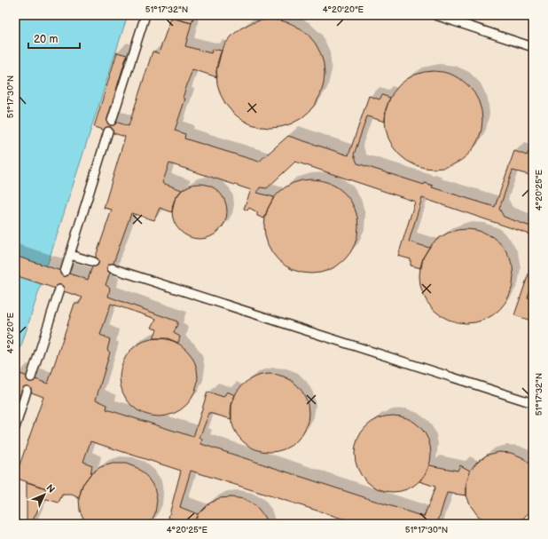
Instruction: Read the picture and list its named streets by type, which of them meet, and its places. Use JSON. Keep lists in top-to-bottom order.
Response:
{
  "scale_bar": "20 m",
  "north": "top right",
  "coordinates": [
    "51°17'32\"N",
    "4°20'20\"E",
    "51°17'30\"N",
    "4°20'25\"E"
  ]
}
